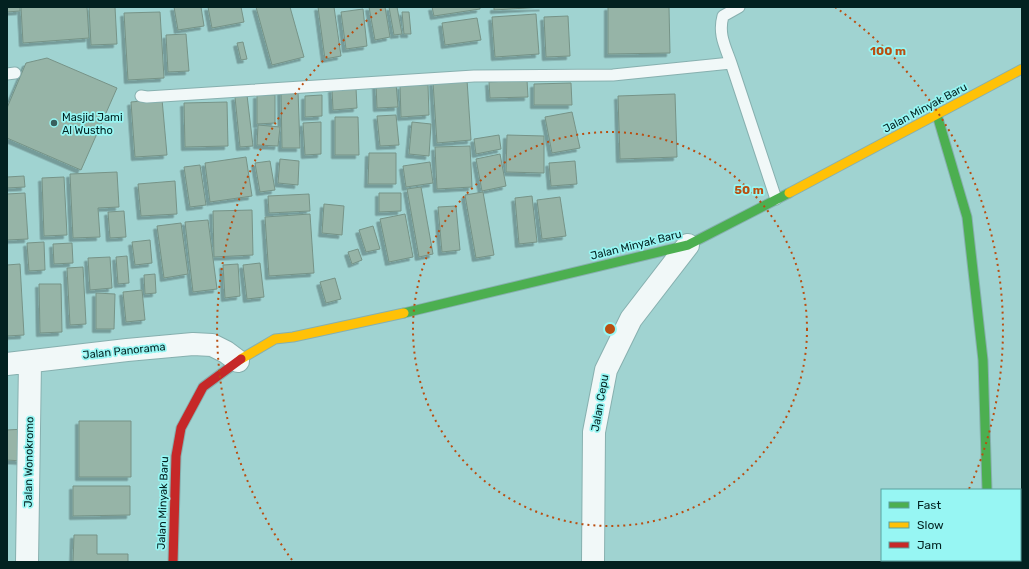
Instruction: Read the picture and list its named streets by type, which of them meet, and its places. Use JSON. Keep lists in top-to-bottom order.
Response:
{
  "streets": {
    "main road": ["Jalan Minyak Baru"],
    "street": ["Jalan Panorama", "Jalan Cepu", "Jalan Wonokromo"]
  },
  "crossings": [
    ["Jalan Minyak Baru", "Jalan Panorama"],
    ["Jalan Minyak Baru", "Jalan Cepu"],
    ["Jalan Panorama", "Jalan Wonokromo"]
  ],
  "places": ["Masjid Jami Al Wustho"],
  "legend": ["Fast", "Slow", "Jam"],
  "rings": ["100 m", "50 m"]
}
